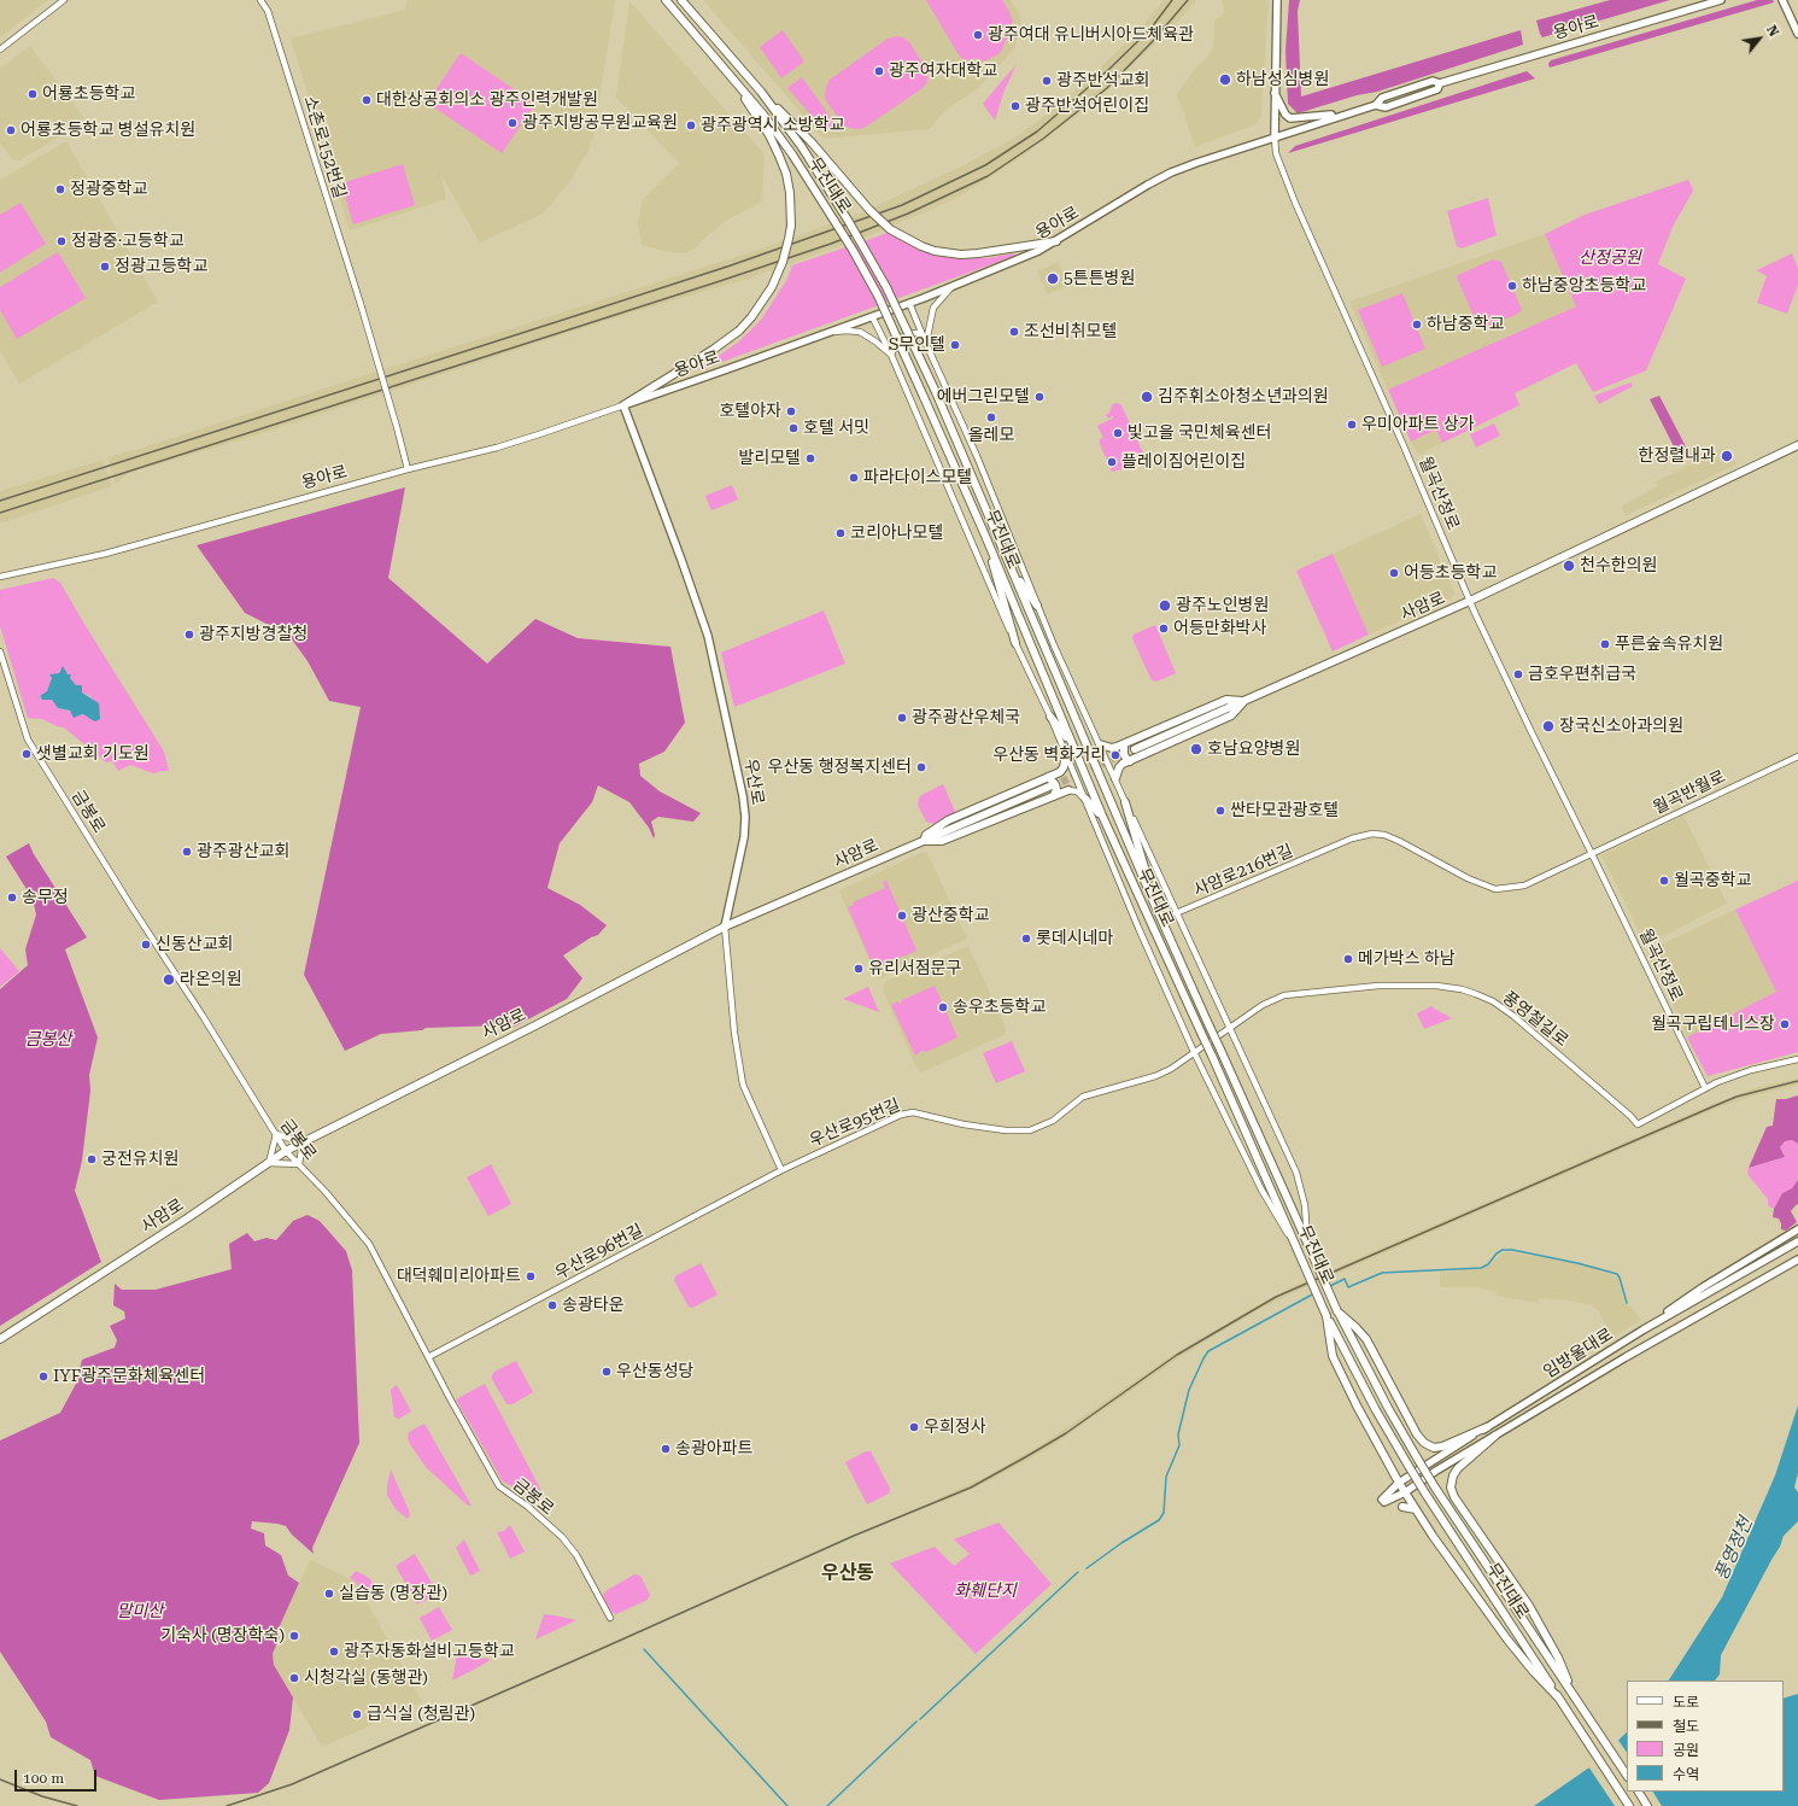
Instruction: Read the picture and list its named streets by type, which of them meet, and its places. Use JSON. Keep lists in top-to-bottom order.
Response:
{
  "streets": {
    "main road": [
      "용아로",
      "무진대로",
      "사암로",
      "우산로",
      "임방울대로"
    ],
    "street": [
      "소촌로152번길",
      "월곡산정로",
      "월곡반월로",
      "금봉로",
      "사암로216번길",
      "풍영철길로",
      "우산로95번길",
      "우산로96번길"
    ]
  },
  "crossings": [
    ["용아로", "소촌로152번길"],
    ["용아로", "무진대로"],
    ["용아로", "월곡산정로"],
    ["용아로", "우산로"],
    ["무진대로", "사암로216번길"],
    ["무진대로", "풍영철길로"],
    ["무진대로", "우산로95번길"],
    ["월곡산정로", "사암로"],
    ["월곡산정로", "월곡반월로"],
    ["월곡산정로", "사암로216번길"],
    ["월곡산정로", "풍영철길로"],
    ["사암로", "우산로"],
    ["사암로", "금봉로"],
    ["우산로", "우산로95번길"],
    ["우산로", "우산로96번길"],
    ["월곡반월로", "사암로216번길"],
    ["금봉로", "우산로96번길"],
    ["풍영철길로", "우산로95번길"],
    ["우산로95번길", "우산로96번길"]
  ],
  "districts": ["우산동"],
  "water": ["풍영정천"],
  "parks": [
    "산정공원",
    "금봉산",
    "화훼단지",
    "말미산"
  ],
  "places": [
    "광주여대 유니버시아드체육관",
    "광주여자대학교",
    "하남성심병원",
    "광주반석교회",
    "어룡초등학교",
    "대한상공회의소 광주인력개발원",
    "광주반석어린이집",
    "광주지방공무원교육원",
    "광주광역시 소방학교",
    "어룡초등학교 병설유치원",
    "정광중학교",
    "정광중·고등학교",
    "정광고등학교",
    "5튼튼병원",
    "하남중앙초등학교",
    "하남중학교",
    "조선비취모텔",
    "S무인텔",
    "에버그린모텔",
    "김주휘소아청소년과의원",
    "호텔야자",
    "올레모",
    "우미아파트 상가",
    "호텔 서밋",
    "빛고을 국민체육센터",
    "한정렬내과",
    "발리모텔",
    "플레이짐어린이집",
    "파라다이스모텔",
    "코리아나모텔",
    "천수한의원",
    "어등초등학교",
    "광주노인병원",
    "어등만화박사",
    "광주지방경찰청",
    "푸른숲속유치원",
    "금호우편취급국",
    "광주광산우체국",
    "장국신소아과의원",
    "호남요양병원",
    "샛별교회 기도원",
    "우산동 벽화거리",
    "우산동 행정복지센터",
    "싼타모관광호텔",
    "광주광산교회",
    "월곡중학교",
    "송무정",
    "광산중학교",
    "롯데시네마",
    "신동산교회",
    "메가박스 하남",
    "유리서점문구",
    "라온의원",
    "송우초등학교",
    "월곡구립테니스장",
    "궁전유치원",
    "대덕훼미리아파트",
    "송광타운",
    "우산동성당",
    "IYF광주문화체육센터",
    "우희정사",
    "송광아파트",
    "실습동 (명장관)",
    "기숙사 (명장학숙)",
    "광주자동화설비고등학교",
    "시청각실 (동행관)",
    "급식실 (청림관)"
  ],
  "legend": [
    "도로",
    "철도",
    "공원",
    "수역"
  ],
  "scale_bar": "100 m",
  "north": "top right"
}
